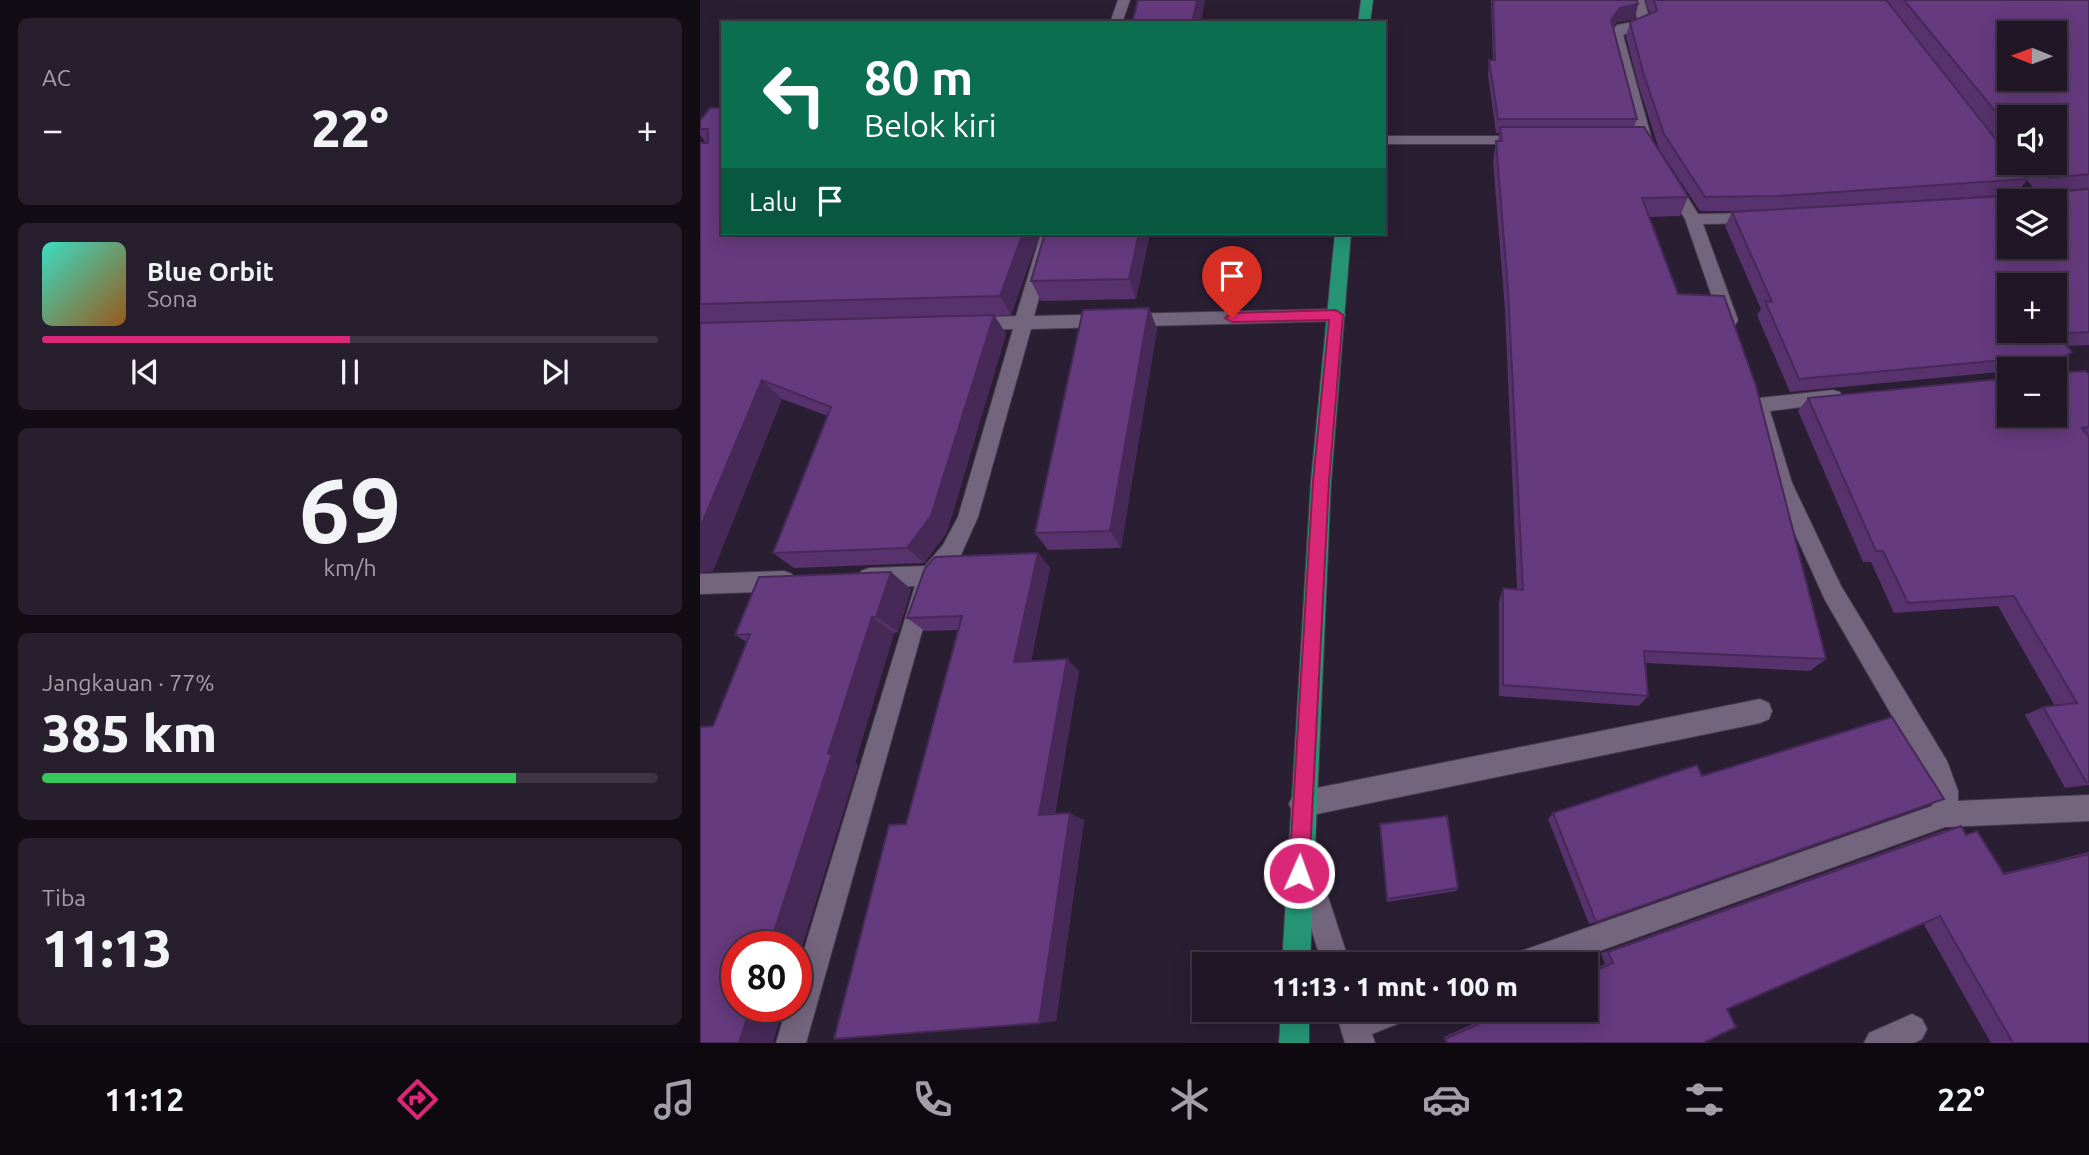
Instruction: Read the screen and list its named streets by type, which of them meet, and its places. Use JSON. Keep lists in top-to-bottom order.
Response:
{
  "north": "left",
  "page": {
    "tile": [
      "AC",
      ["69", "km/h"],
      ["Jangkauan · 77%", "385 km"],
      ["Tiba", "11:13"]
    ],
    "map_buttons": ["+", "−"],
    "turn": ["80 m", "Belok kiri"],
    "heat": ["−", "22°", "+"],
    "then": "Lalu",
    "song": ["Blue Orbit", "Sona"],
    "limit": "80",
    "trip": "11:13 · 1 mnt · 100 m",
    "tabs": ["11:12", "22°"]
  }
}
